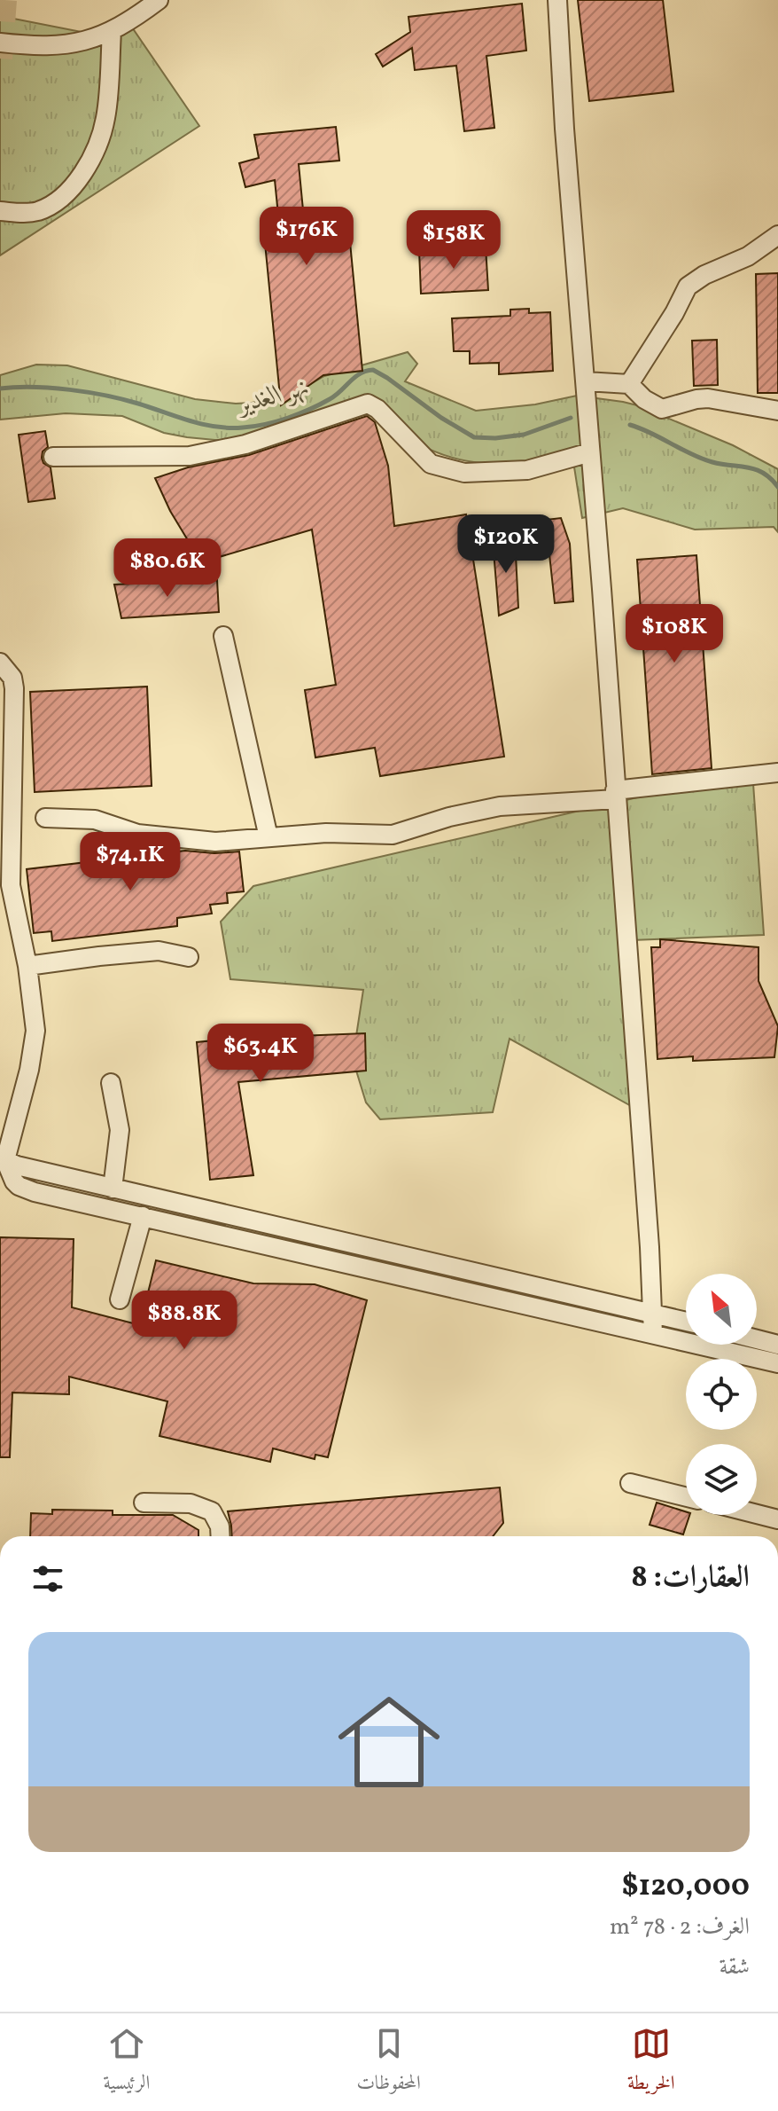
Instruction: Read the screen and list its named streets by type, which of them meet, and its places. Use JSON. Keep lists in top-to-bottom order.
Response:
{
  "water": ["نهر الغدير"],
  "north": "top left",
  "page": {
    "price": [
      "$176K",
      "$158K",
      "$120K",
      "$80.6K",
      "$108K",
      "$74.1K",
      "$63.4K",
      "$88.8K"
    ],
    "heading": "العقارات: 8",
    "list": [
      {
        "name": "$120,000",
        "note": "الغرف: 2 · 78 m² · شقة"
      }
    ],
    "tabs": ["الخريطة", "المحفوظات", "الرئيسية"]
  }
}
